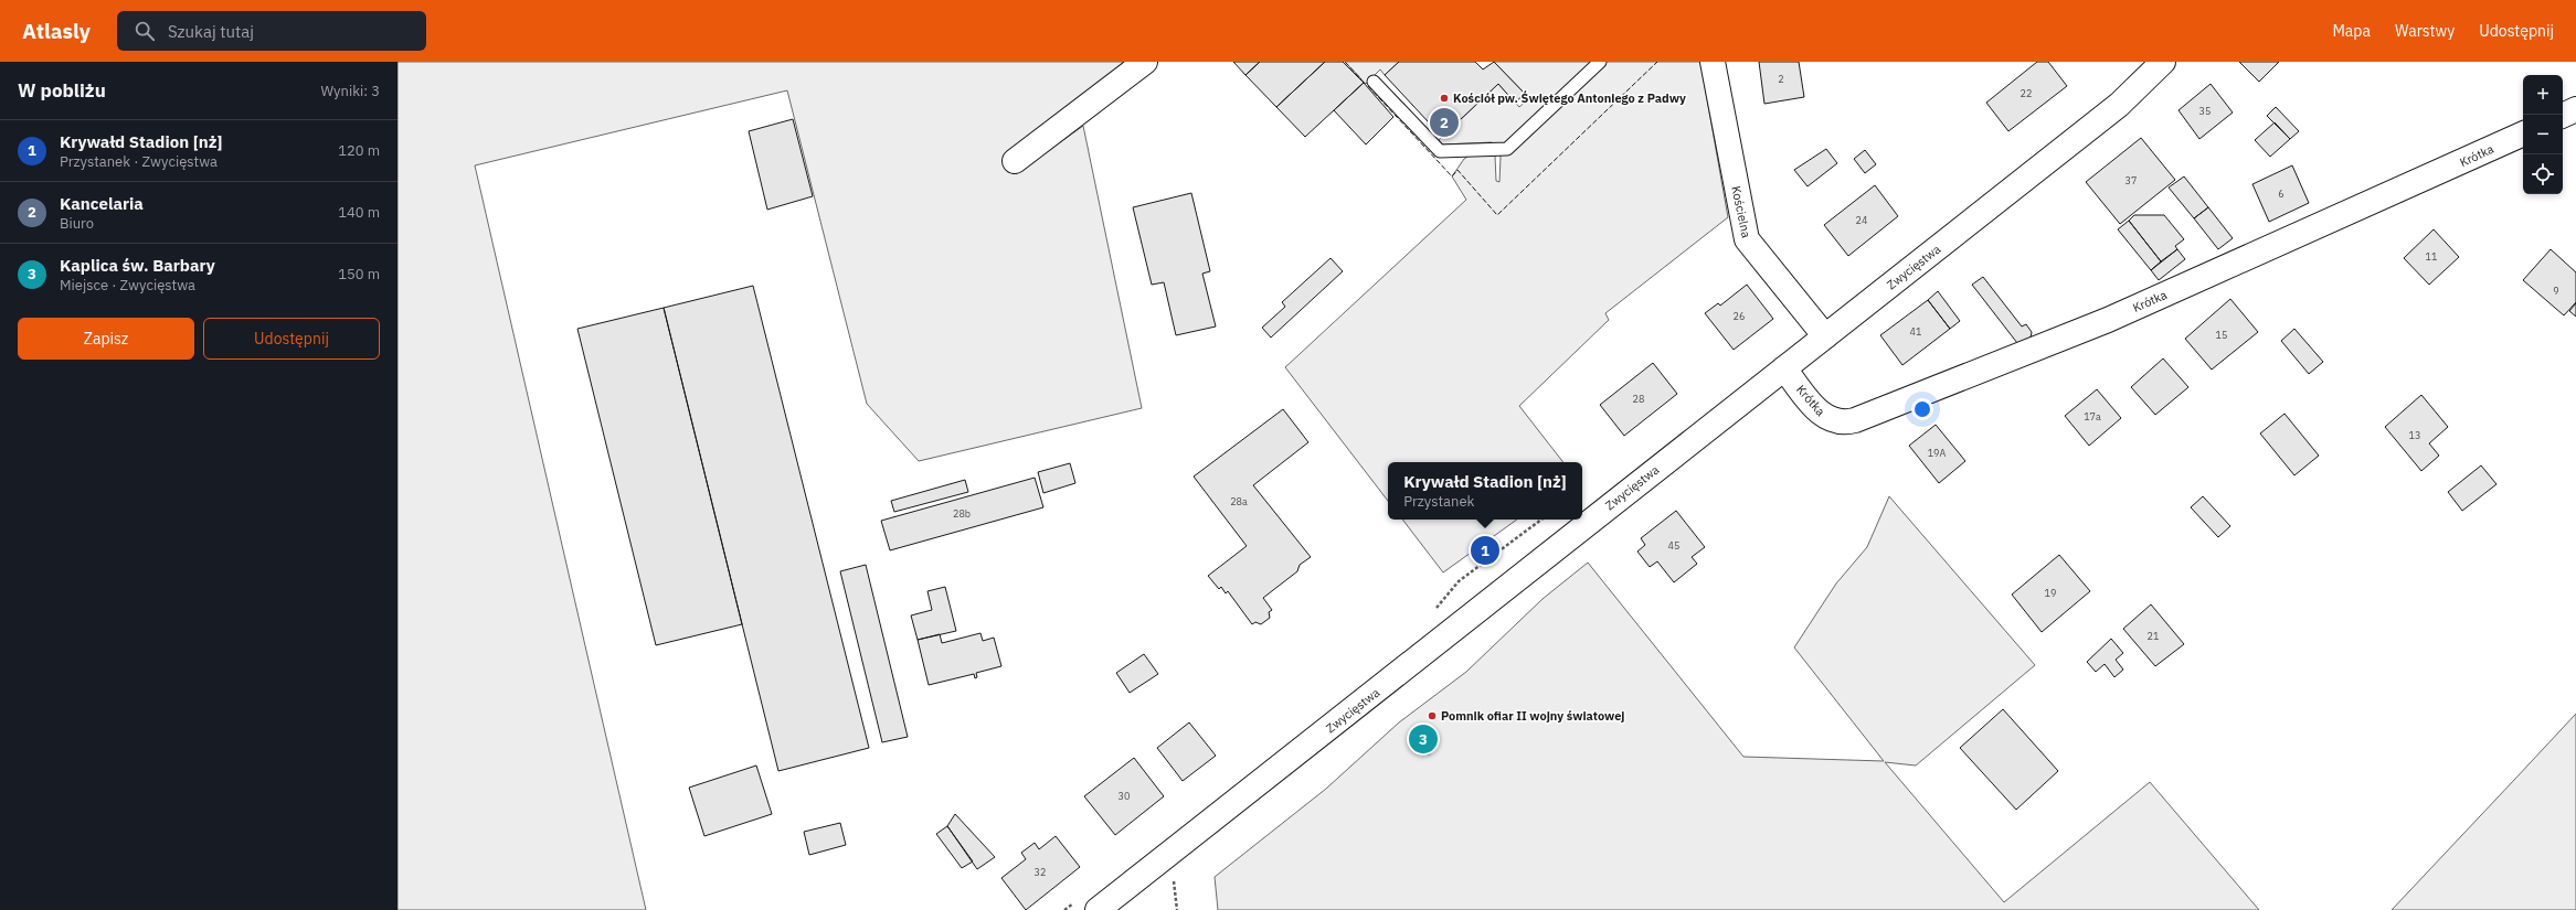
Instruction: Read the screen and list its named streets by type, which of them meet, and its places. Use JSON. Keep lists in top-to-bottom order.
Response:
{
  "streets": {
    "main road": ["Krótka", "Kościelna", "Zwycięstwa"]
  },
  "crossings": [
    ["Krótka", "Zwycięstwa"],
    ["Kościelna", "Zwycięstwa"]
  ],
  "places": ["Kościół pw. Świętego Antoniego z Padwy", "Pomnik ofiar II wojny światowej"],
  "house_numbers": [
    "2",
    "22",
    "35",
    "37",
    "6",
    "24",
    "11",
    "9",
    "26",
    "41",
    "15",
    "28",
    "17a",
    "13",
    "19A",
    "28a",
    "28b",
    "45",
    "19",
    "21",
    "30",
    "32"
  ],
  "page": {
    "header": "Atlasly",
    "search": "Szukaj tutaj",
    "nav": ["Mapa", "Warstwy", "Udostępnij"],
    "heading": ["W pobliżu", "Wyniki: 3"],
    "map_buttons": ["+", "−"],
    "pins": ["2", "1", "3"],
    "list": [
      {
        "mark": "1",
        "name": "Krywałd Stadion [nż]",
        "note": "Przystanek · Zwycięstwa",
        "value": "120 m"
      },
      {
        "mark": "2",
        "name": "Kancelaria",
        "note": "Biuro",
        "value": "140 m"
      },
      {
        "mark": "3",
        "name": "Kaplica św. Barbary",
        "note": "Miejsce · Zwycięstwa",
        "value": "150 m"
      }
    ],
    "buttons": ["Zapisz", "Udostępnij"],
    "popup": ["Krywałd Stadion [nż]", "Przystanek"]
  }
}
